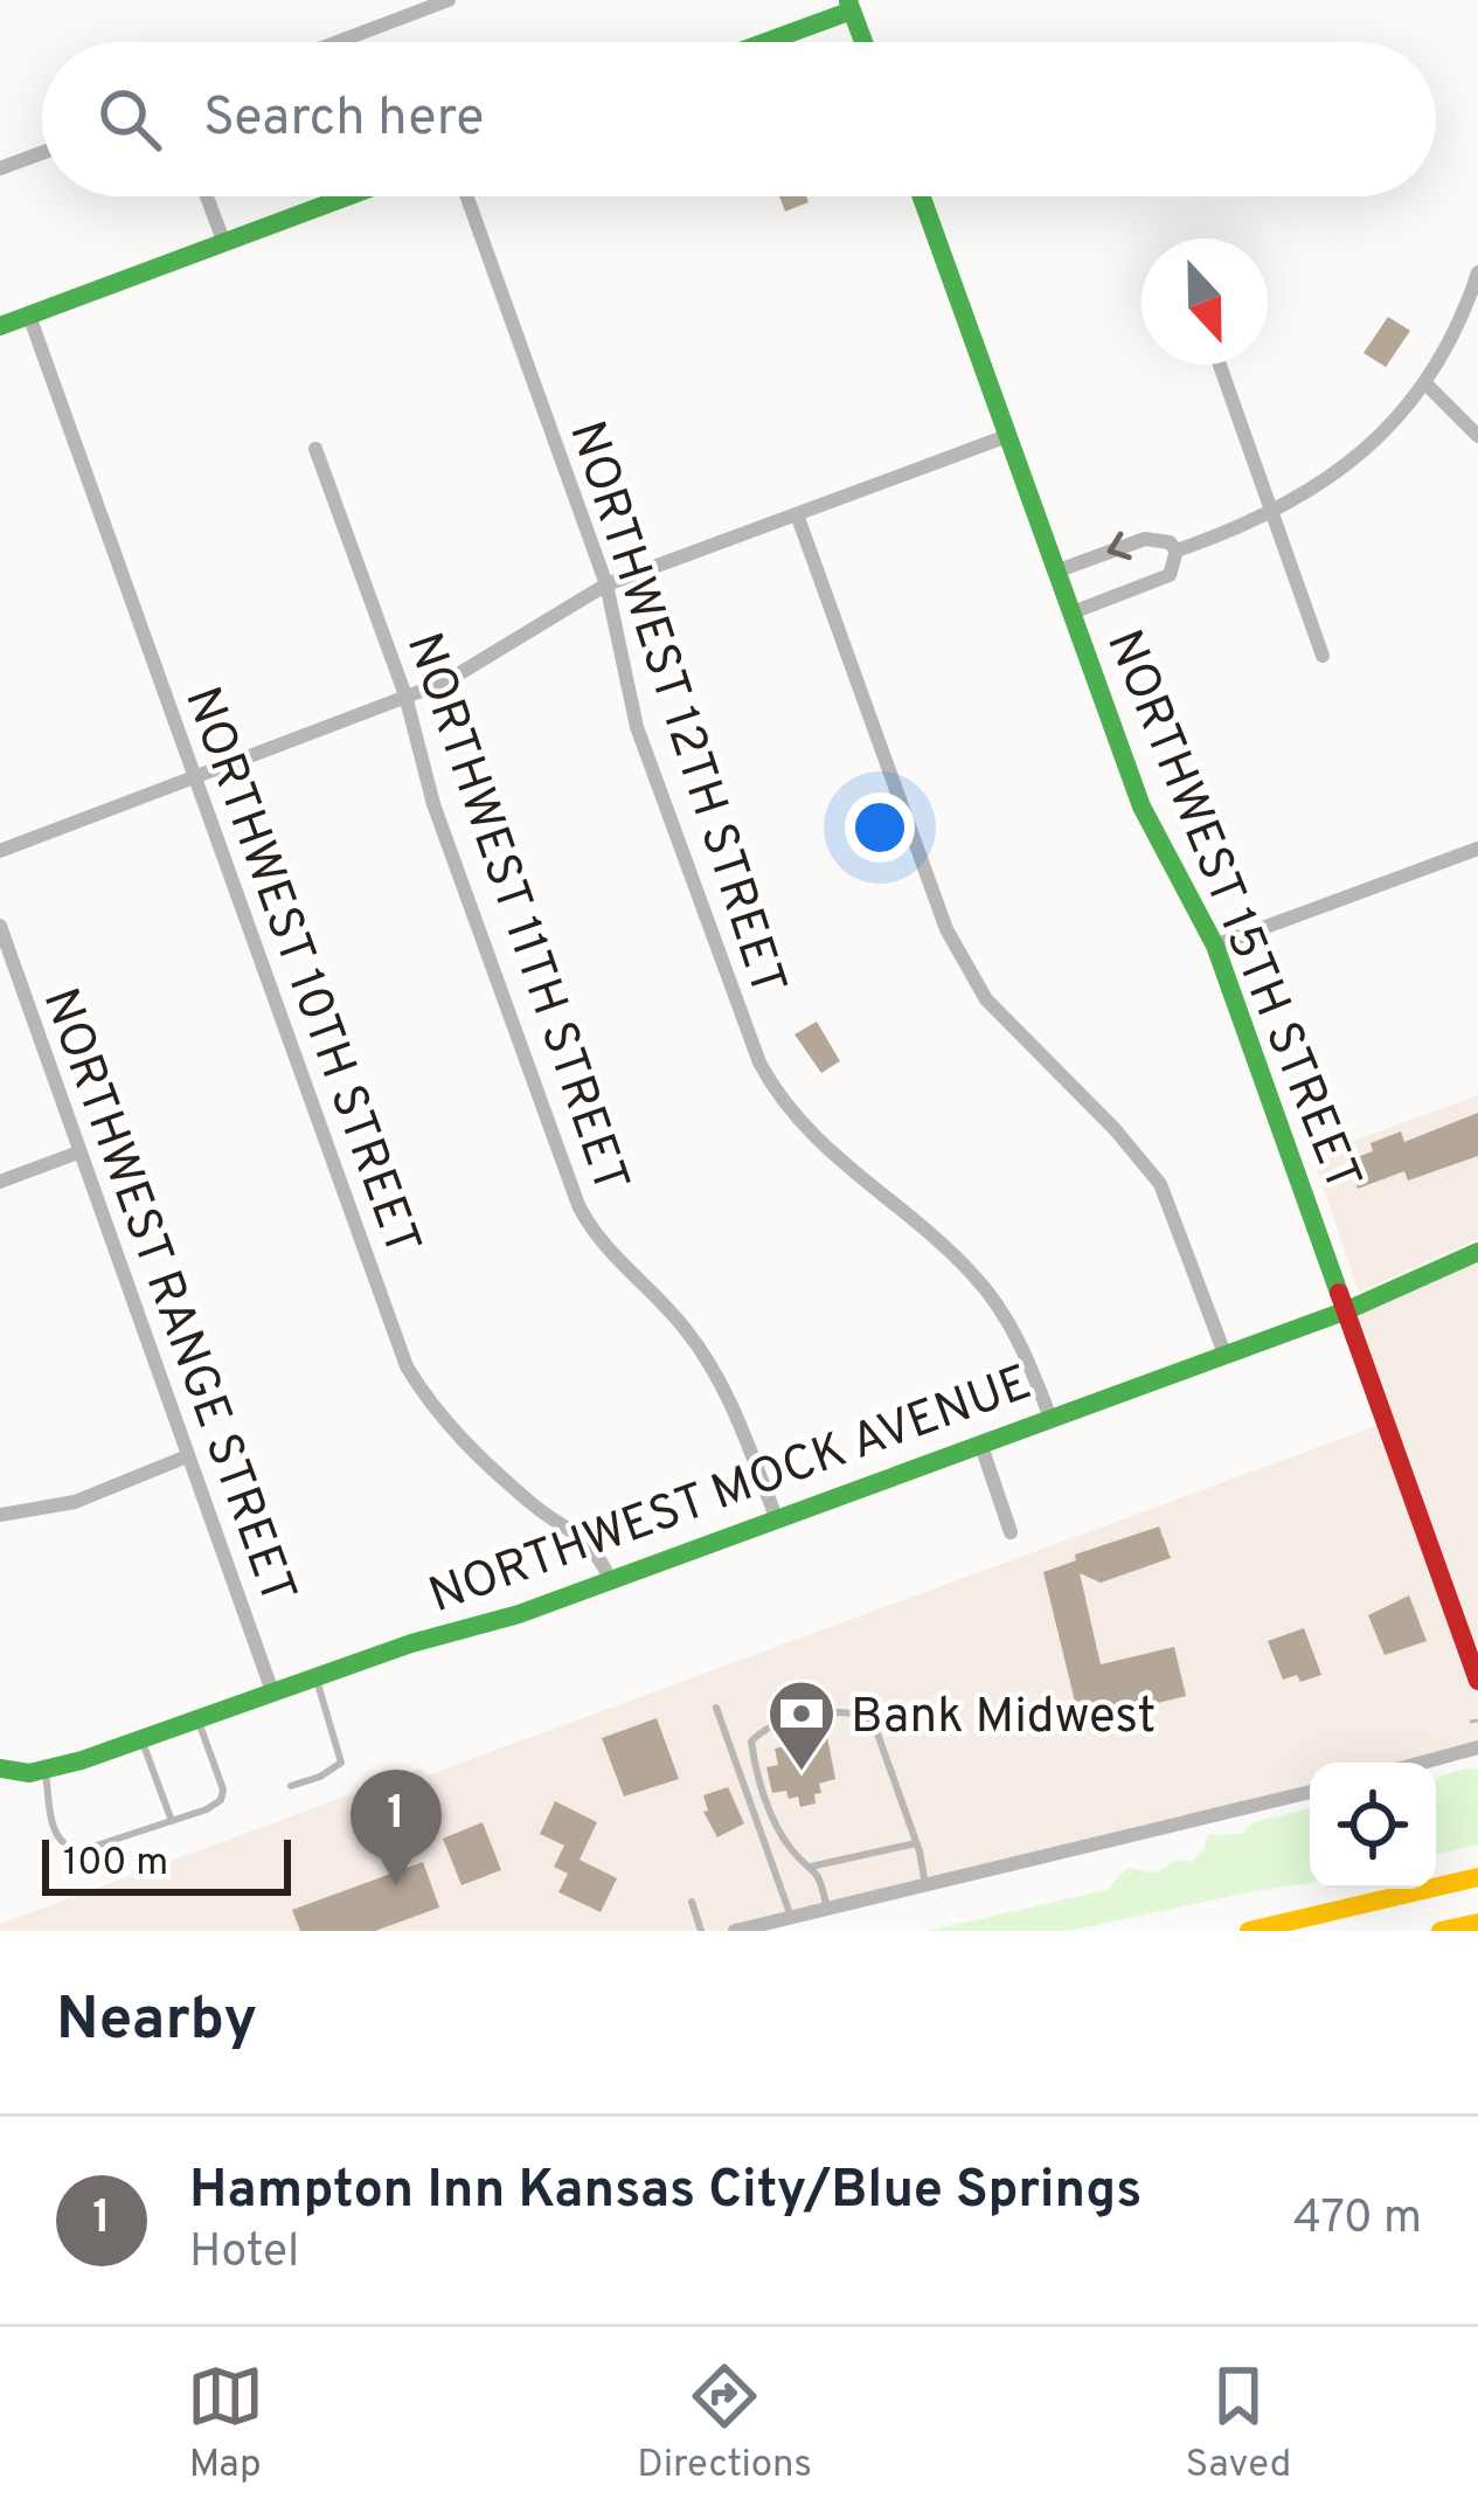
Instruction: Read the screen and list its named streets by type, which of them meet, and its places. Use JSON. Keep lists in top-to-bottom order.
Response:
{
  "streets": {
    "main road": ["NORTHWEST 15TH STREET", "NORTHWEST MOCK AVENUE"],
    "street": [
      "NORTHWEST 12TH STREET",
      "NORTHWEST 11TH STREET",
      "NORTHWEST 10TH STREET",
      "NORTHWEST RANGE STREET"
    ]
  },
  "crossings": [
    ["NORTHWEST 12TH STREET", "NORTHWEST MOCK AVENUE"],
    ["NORTHWEST 15TH STREET", "NORTHWEST MOCK AVENUE"],
    ["NORTHWEST 11TH STREET", "NORTHWEST MOCK AVENUE"],
    ["NORTHWEST 10TH STREET", "NORTHWEST MOCK AVENUE"],
    ["NORTHWEST RANGE STREET", "NORTHWEST MOCK AVENUE"]
  ],
  "places": {
    "bank": ["Bank Midwest"]
  },
  "scale_bar": "100 m",
  "north": "bottom",
  "page": {
    "search": "Search here",
    "pins": "1",
    "scale": "100 m",
    "heading": "Nearby",
    "list": [
      {
        "mark": "1",
        "name": "Hampton Inn Kansas City/Blue Springs",
        "note": "Hotel",
        "value": "470 m"
      }
    ],
    "nav": ["Map", "Directions", "Saved"]
  }
}
